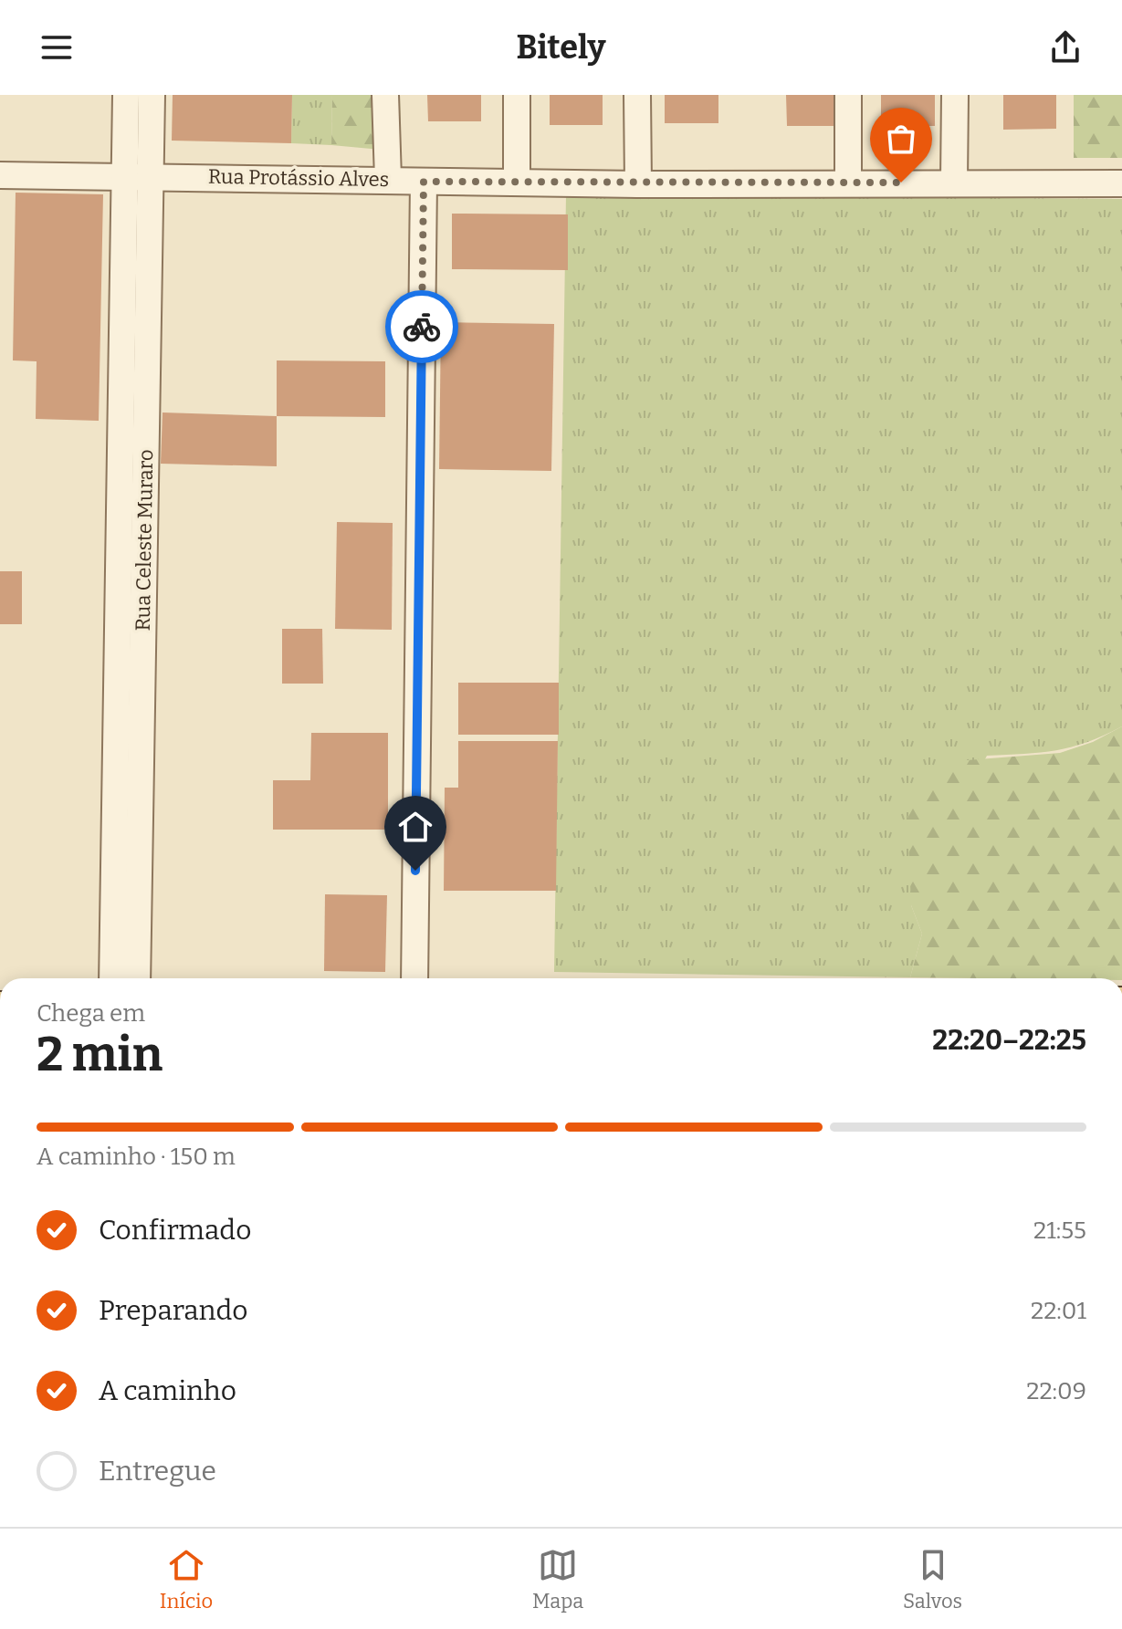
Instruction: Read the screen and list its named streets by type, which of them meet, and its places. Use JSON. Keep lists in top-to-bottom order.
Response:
{
  "streets": {
    "street": ["Rua Protássio Alves", "Rua Celeste Muraro"]
  },
  "crossings": [
    ["Rua Protássio Alves", "Rua Celeste Muraro"]
  ],
  "page": {
    "header": "Bitely",
    "heading": ["2 min", "Chega em", "22:20–22:25"],
    "bar": "A caminho · 150 m",
    "list": [
      ["Confirmado", "21:55"],
      ["Preparando", "22:01"],
      ["A caminho", "22:09"],
      "Entregue"
    ],
    "tabs": ["Início", "Mapa", "Salvos"]
  }
}
